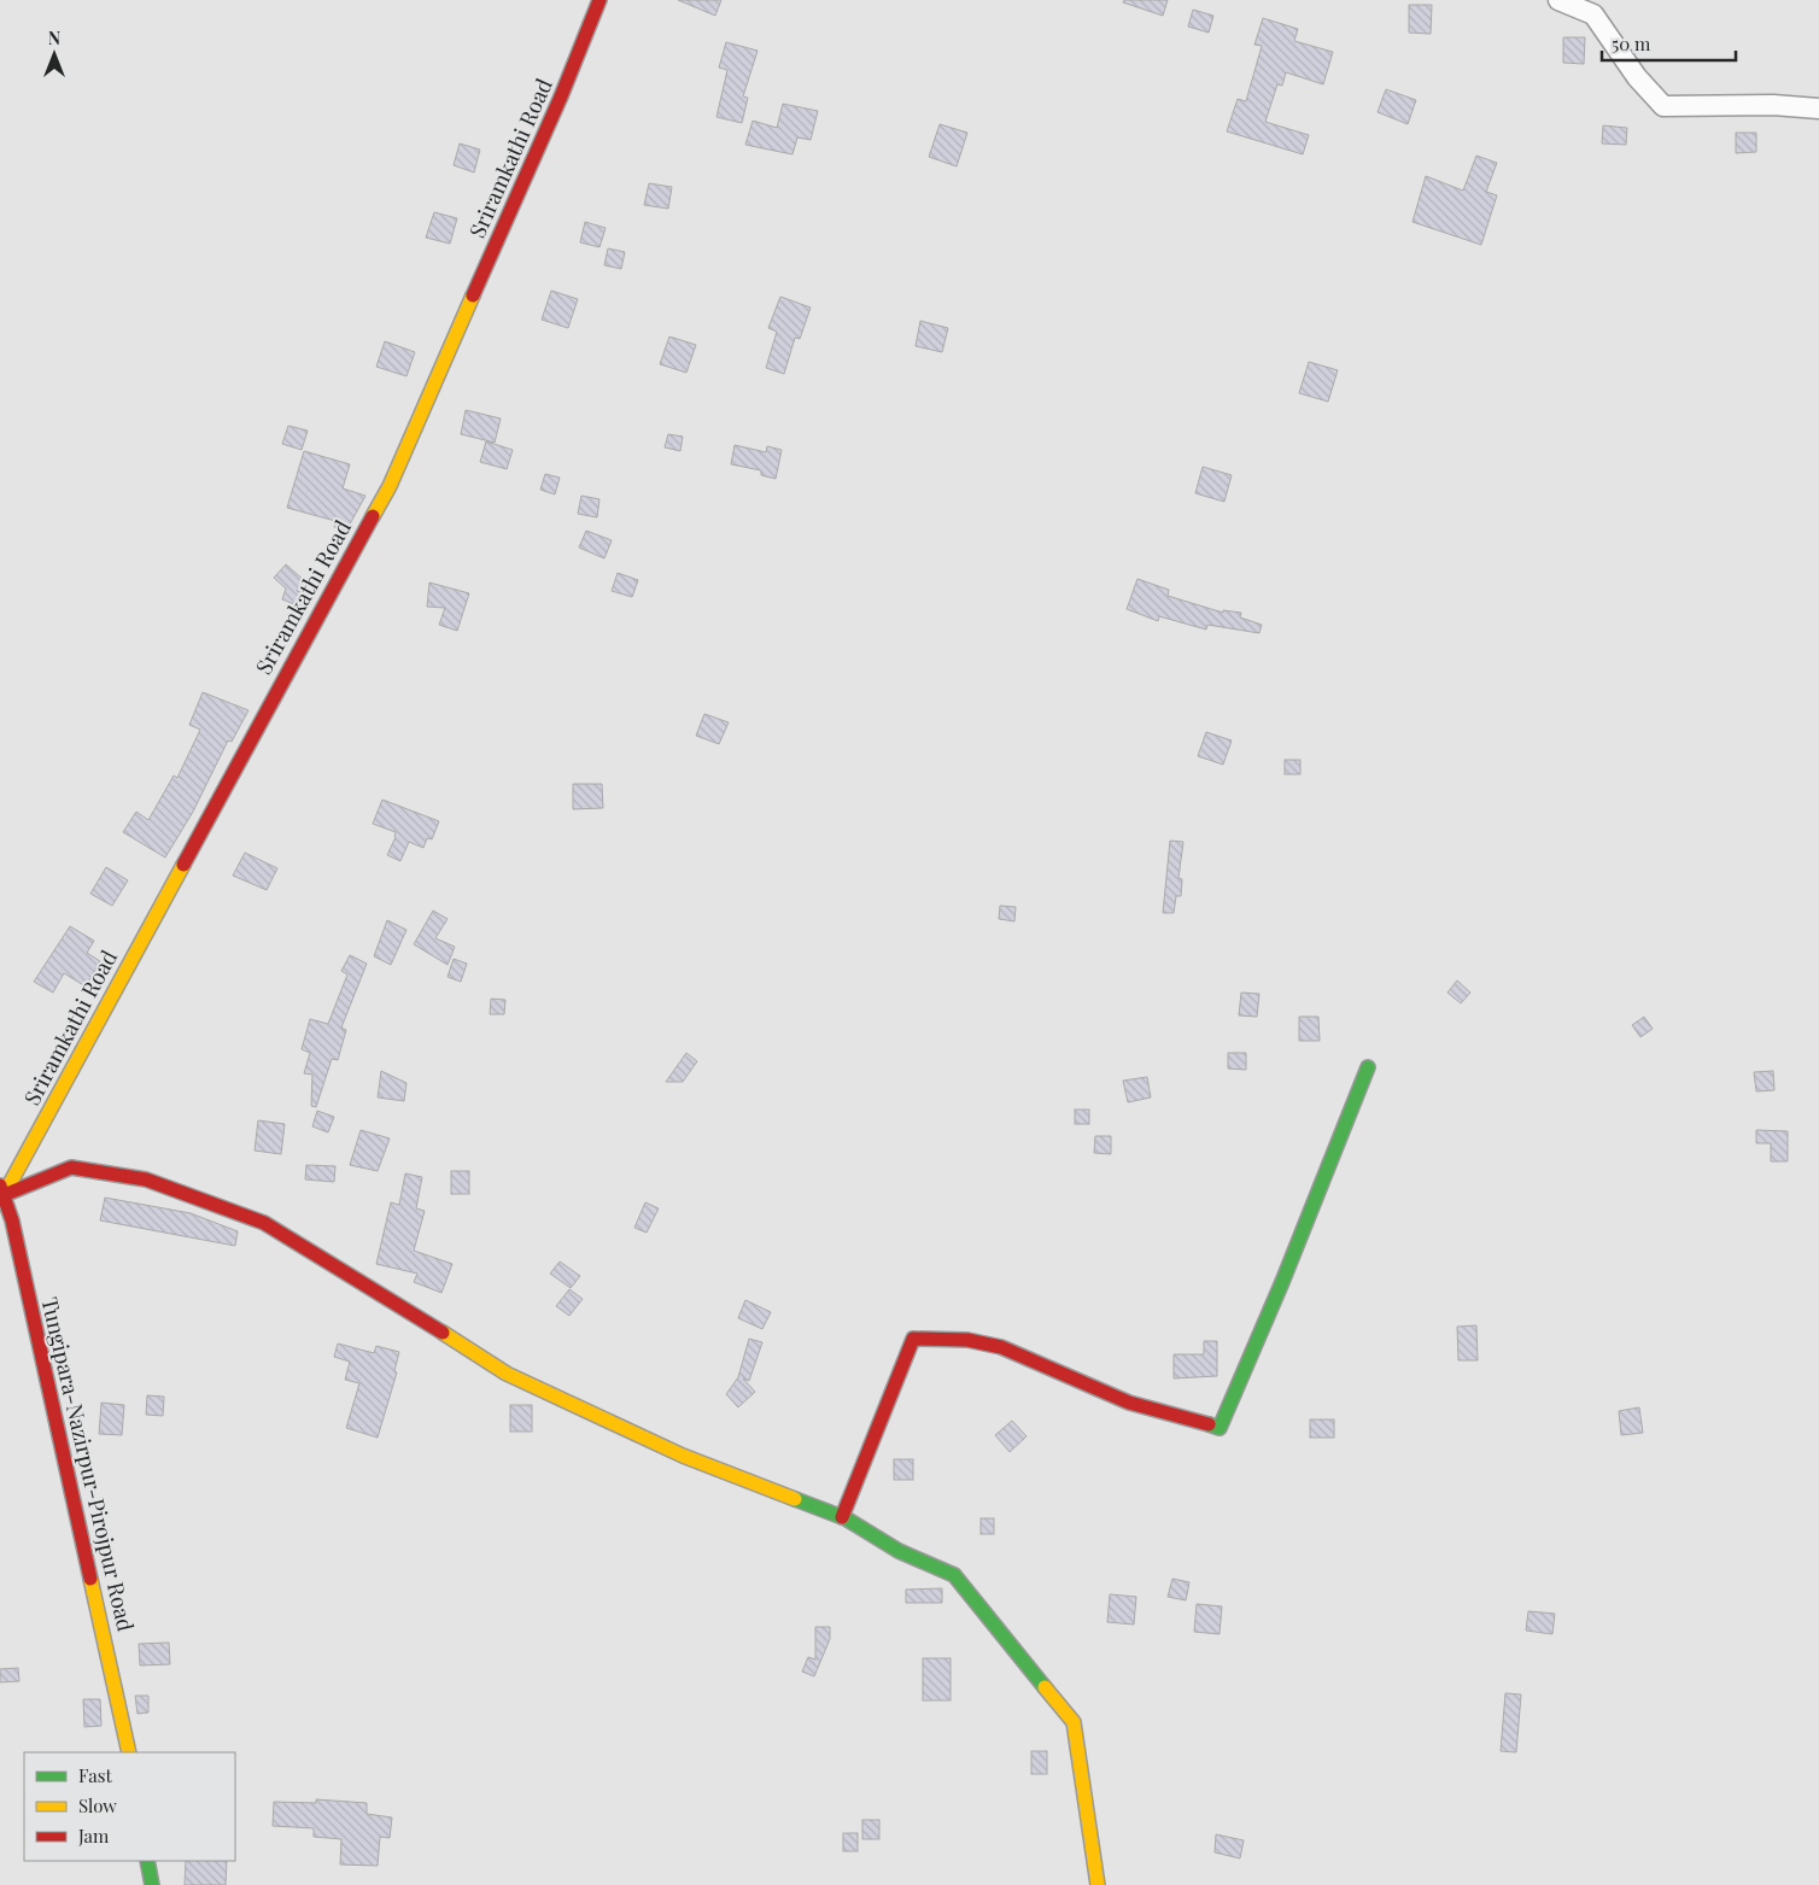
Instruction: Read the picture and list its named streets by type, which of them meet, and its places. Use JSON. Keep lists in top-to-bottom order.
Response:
{
  "streets": {
    "street": ["Sriramkathi Road", "Tungipara-Nazirpur-Pirojpur Road"]
  },
  "crossings": [
    ["Sriramkathi Road", "Tungipara-Nazirpur-Pirojpur Road"]
  ],
  "legend": ["Fast", "Slow", "Jam"],
  "scale_bar": "50 m",
  "north": "top"
}
